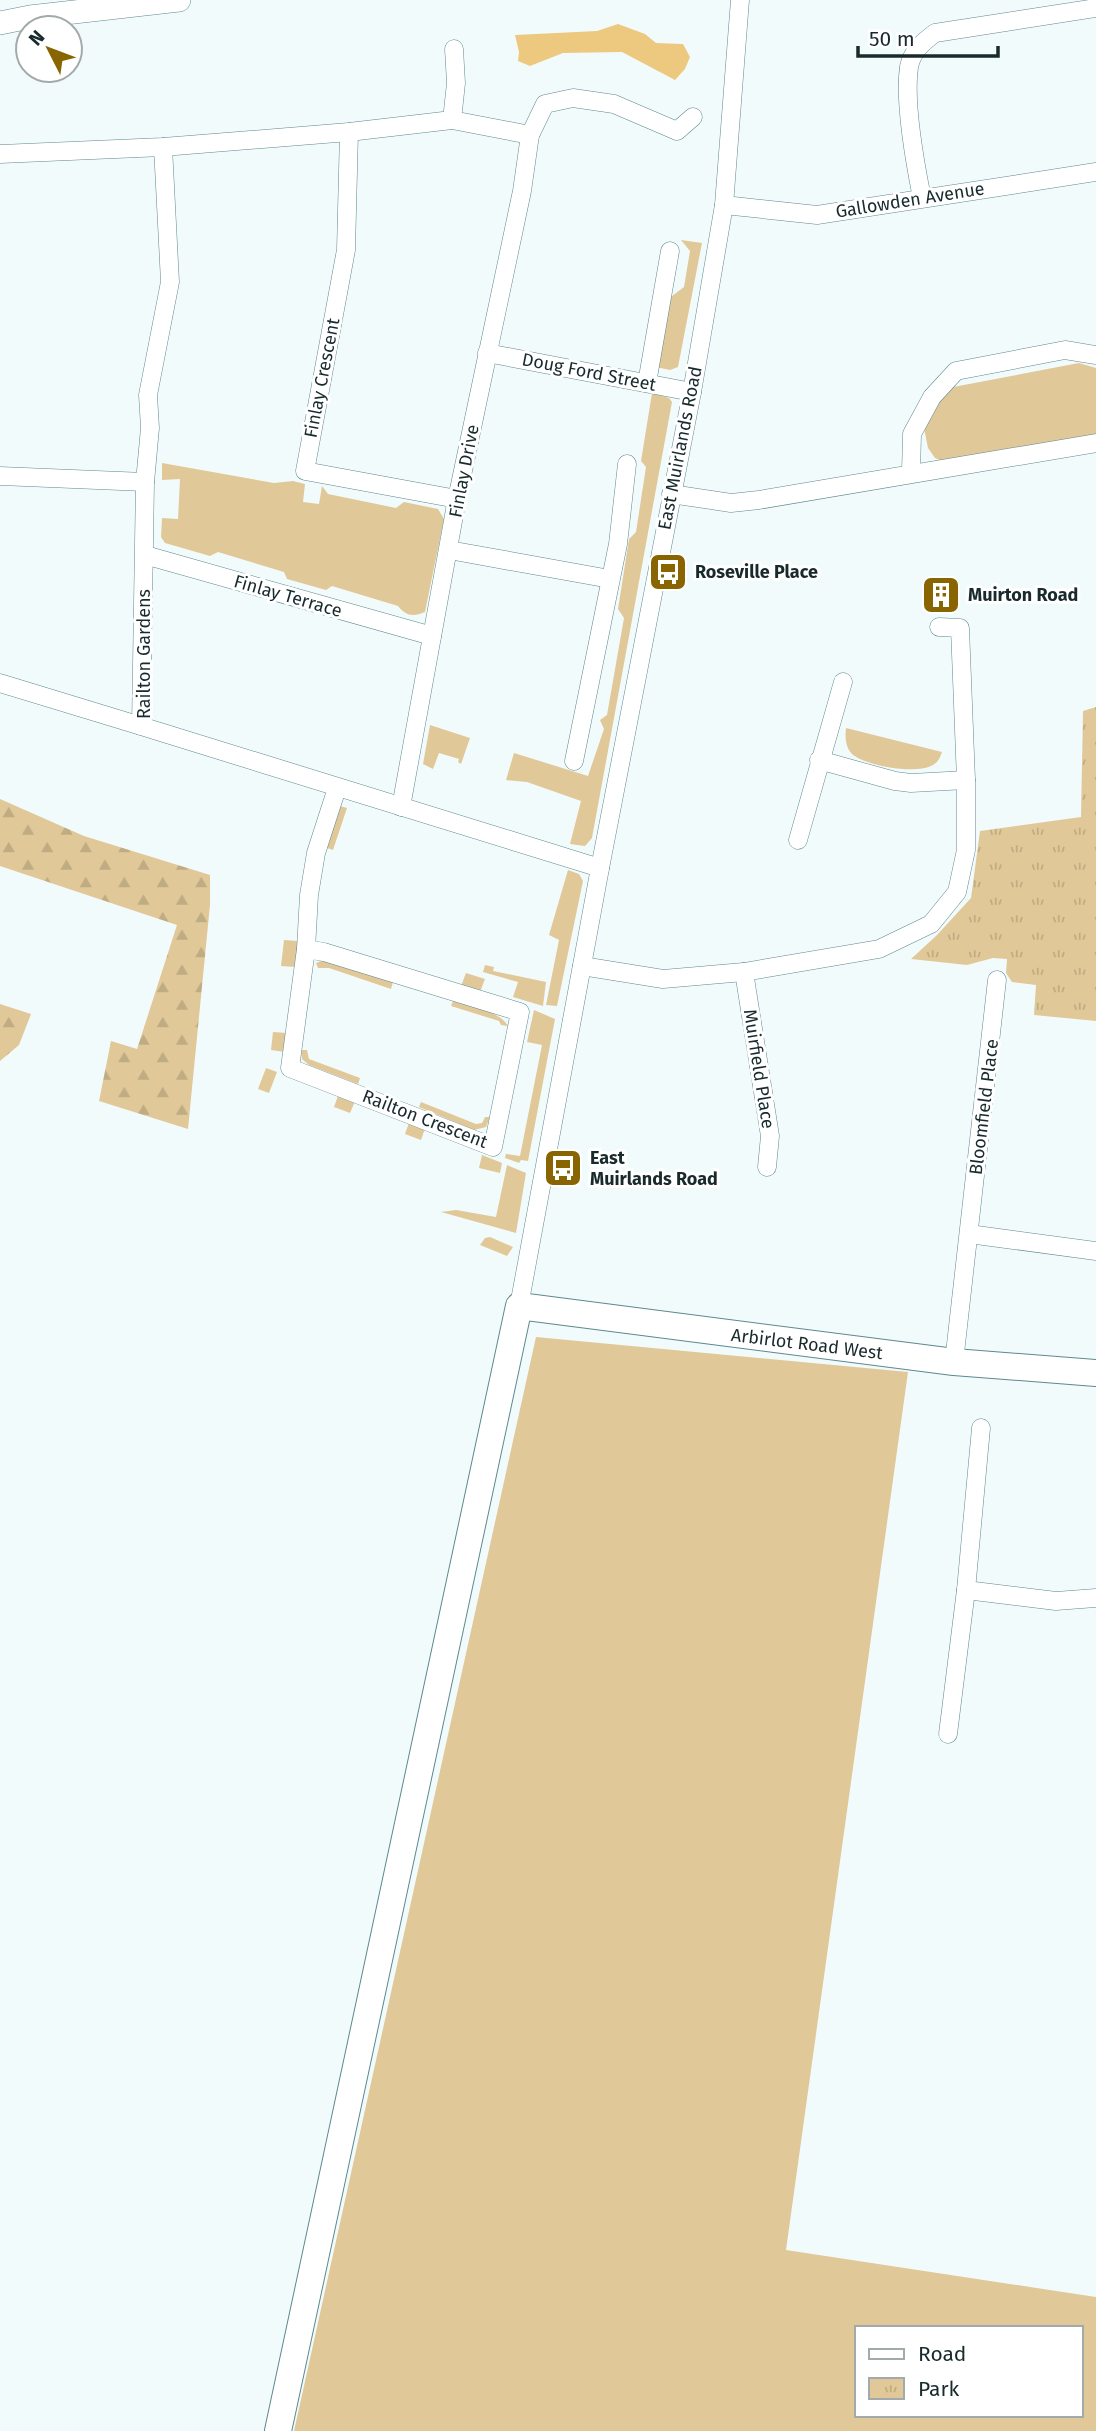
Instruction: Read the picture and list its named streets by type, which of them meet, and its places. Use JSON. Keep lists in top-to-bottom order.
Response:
{
  "streets": {
    "main road": ["Arbirlot Road West"],
    "street": [
      "Gallowden Avenue",
      "Doug Ford Street",
      "Finlay Crescent",
      "East Muirlands Road",
      "Finlay Drive",
      "Finlay Terrace",
      "Railton Gardens",
      "Muirfield Place",
      "Bloomfield Place",
      "Railton Crescent"
    ]
  },
  "crossings": [
    ["Gallowden Avenue", "East Muirlands Road"],
    ["Doug Ford Street", "East Muirlands Road"],
    ["Doug Ford Street", "Finlay Drive"],
    ["Finlay Crescent", "Finlay Drive"],
    ["East Muirlands Road", "Railton Gardens"],
    ["East Muirlands Road", "Arbirlot Road West"],
    ["Finlay Drive", "Finlay Terrace"],
    ["Finlay Drive", "Railton Gardens"],
    ["Finlay Terrace", "Railton Gardens"],
    ["Railton Gardens", "Railton Crescent"],
    ["Bloomfield Place", "Arbirlot Road West"]
  ],
  "places": {
    "bus stop": ["Roseville Place", "East Muirlands Road"],
    "building": ["Muirton Road"]
  },
  "legend": ["Road", "Park"],
  "scale_bar": "50 m",
  "north": "top left"
}
